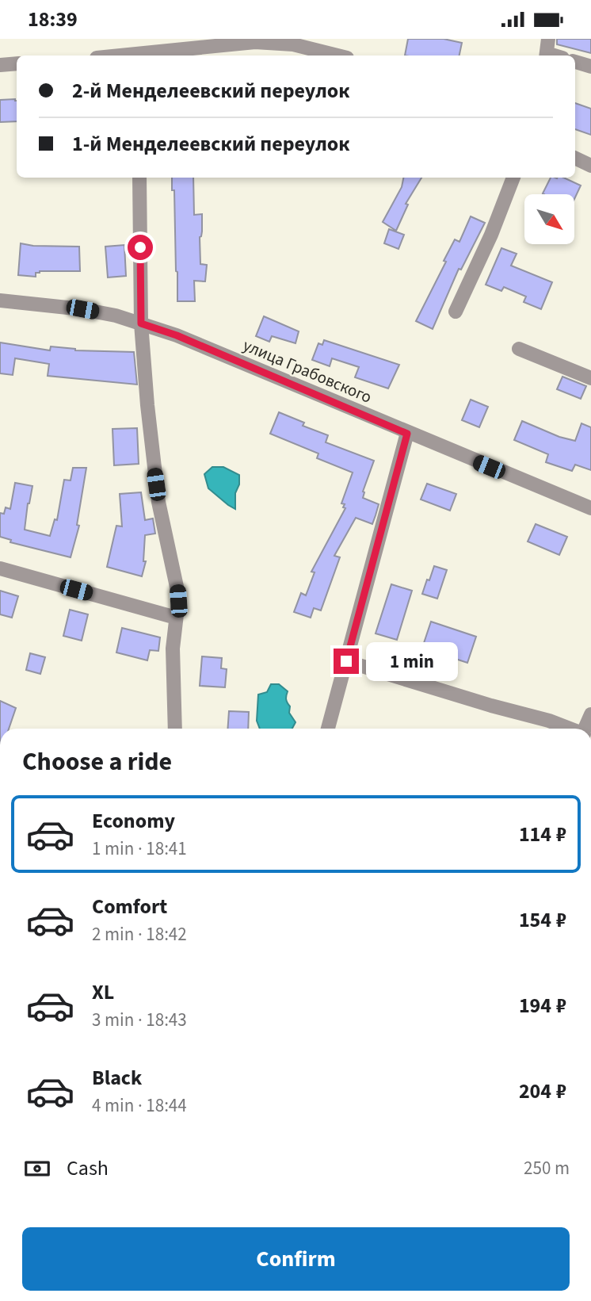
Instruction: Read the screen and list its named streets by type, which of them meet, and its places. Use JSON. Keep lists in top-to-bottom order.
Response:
{
  "streets": {
    "street": ["улица Грабовского"]
  },
  "north": "bottom right",
  "page": {
    "status": "18:39",
    "banner": ["2-й Менделеевский переулок", "1-й Менделеевский переулок"],
    "bubble": "1 min",
    "heading": "Choose a ride",
    "list": [
      {
        "name": "Economy",
        "note": "1 min · 18:41",
        "value": "114 ₽"
      },
      {
        "name": "Comfort",
        "note": "2 min · 18:42",
        "value": "154 ₽"
      },
      {
        "name": "XL",
        "note": "3 min · 18:43",
        "value": "194 ₽"
      },
      {
        "name": "Black",
        "note": "4 min · 18:44",
        "value": "204 ₽"
      }
    ],
    "pay": ["Cash", "250 m"],
    "buttons": "Confirm"
  }
}
